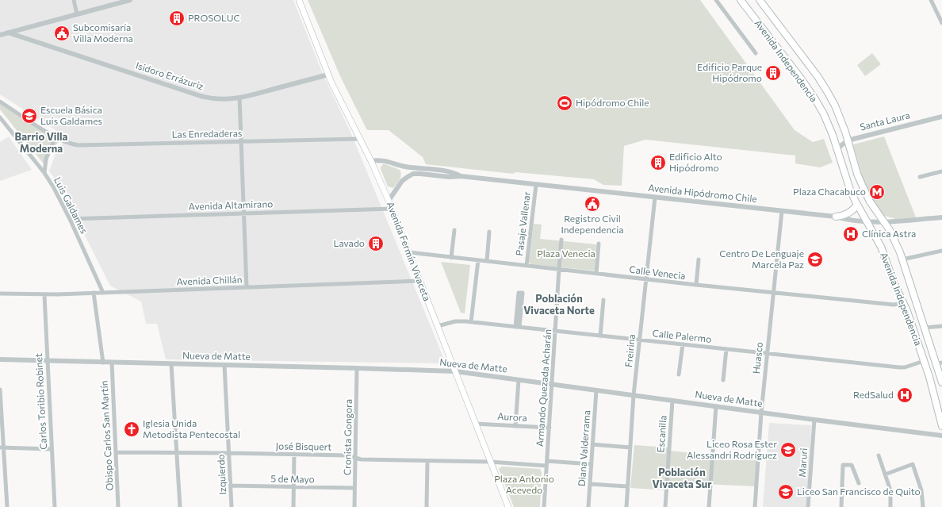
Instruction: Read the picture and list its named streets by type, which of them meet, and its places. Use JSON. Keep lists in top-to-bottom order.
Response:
{
  "streets": {
    "main road": ["Avenida Independencia", "Avenida Fermín Vivaceta"],
    "street": [
      "Isidoro Errázuriz",
      "Santa Laura",
      "Las Enredaderas",
      "Avenida Hipódromo Chile",
      "Luis Galdames",
      "Avenida Altamirano",
      "Pasaje Vallenar",
      "Calle Venecia",
      "Avenida Chillán",
      "Calle Palermo",
      "Freirina",
      "Nueva de Matte",
      "Huasco",
      "Armando Quezada Acharán",
      "Carlos Toribio Robinet",
      "Aurora",
      "Escanilla",
      "Obispo Carlos San Martín",
      "Cronista Gongora",
      "José Bisquert",
      "Diana Valderrama",
      "Maruri",
      "Izquierdo",
      "5 de Mayo"
    ]
  },
  "crossings": [
    ["Avenida Independencia", "Santa Laura"],
    ["Avenida Independencia", "Avenida Hipódromo Chile"],
    ["Avenida Independencia", "Calle Venecia"],
    ["Avenida Independencia", "Calle Palermo"],
    ["Isidoro Errázuriz", "Avenida Fermín Vivaceta"],
    ["Las Enredaderas", "Avenida Fermín Vivaceta"],
    ["Avenida Hipódromo Chile", "Pasaje Vallenar"],
    ["Avenida Hipódromo Chile", "Avenida Fermín Vivaceta"],
    ["Avenida Hipódromo Chile", "Freirina"],
    ["Avenida Hipódromo Chile", "Huasco"],
    ["Luis Galdames", "Avenida Altamirano"],
    ["Luis Galdames", "Avenida Chillán"],
    ["Avenida Altamirano", "Avenida Fermín Vivaceta"],
    ["Pasaje Vallenar", "Calle Venecia"],
    ["Avenida Fermín Vivaceta", "Calle Venecia"],
    ["Avenida Fermín Vivaceta", "Avenida Chillán"],
    ["Avenida Fermín Vivaceta", "Calle Palermo"],
    ["Avenida Fermín Vivaceta", "Nueva de Matte"],
    ["Avenida Fermín Vivaceta", "Aurora"],
    ["Avenida Fermín Vivaceta", "José Bisquert"],
    ["Calle Venecia", "Freirina"],
    ["Calle Venecia", "Huasco"],
    ["Calle Venecia", "Armando Quezada Acharán"],
    ["Avenida Chillán", "Carlos Toribio Robinet"],
    ["Calle Palermo", "Freirina"],
    ["Calle Palermo", "Huasco"],
    ["Calle Palermo", "Armando Quezada Acharán"],
    ["Freirina", "Nueva de Matte"],
    ["Nueva de Matte", "Huasco"],
    ["Nueva de Matte", "Armando Quezada Acharán"],
    ["Nueva de Matte", "Carlos Toribio Robinet"],
    ["Nueva de Matte", "Escanilla"],
    ["Nueva de Matte", "Obispo Carlos San Martín"],
    ["Nueva de Matte", "Cronista Gongora"],
    ["Nueva de Matte", "Diana Valderrama"],
    ["Nueva de Matte", "Maruri"],
    ["Nueva de Matte", "Izquierdo"],
    ["Armando Quezada Acharán", "Aurora"],
    ["Armando Quezada Acharán", "José Bisquert"],
    ["Obispo Carlos San Martín", "José Bisquert"],
    ["Cronista Gongora", "José Bisquert"],
    ["Cronista Gongora", "5 de Mayo"],
    ["José Bisquert", "Izquierdo"],
    ["Izquierdo", "5 de Mayo"]
  ],
  "districts": ["Barrio Villa Moderna", "Población Vivaceta Norte", "Población Vivaceta Sur"],
  "parks": ["Plaza Venecia", "Plaza Antonio Acevedo"],
  "places": {
    "building": [
      "PROSOLUC",
      "Edificio Parque Hipódromo",
      "Edificio Alto Hipódromo",
      "Lavado"
    ],
    "public building": ["Subcomisaría Villa Moderna", "Registro Civil Independencia"],
    "sports": ["Hipódromo Chile"],
    "school or university": [
      "Escuela Básica Luis Galdames",
      "Centro De Lenguaje Marcela Paz",
      "Liceo Rosa Ester Alessandri Rodríguez",
      "Liceo San Francisco de Quito"
    ],
    "metro station": ["Plaza Chacabuco"],
    "hospital": ["Clínica Astra", "RedSalud"],
    "church": ["Iglesia Unida Metodista Pentecostal"]
  }
}
